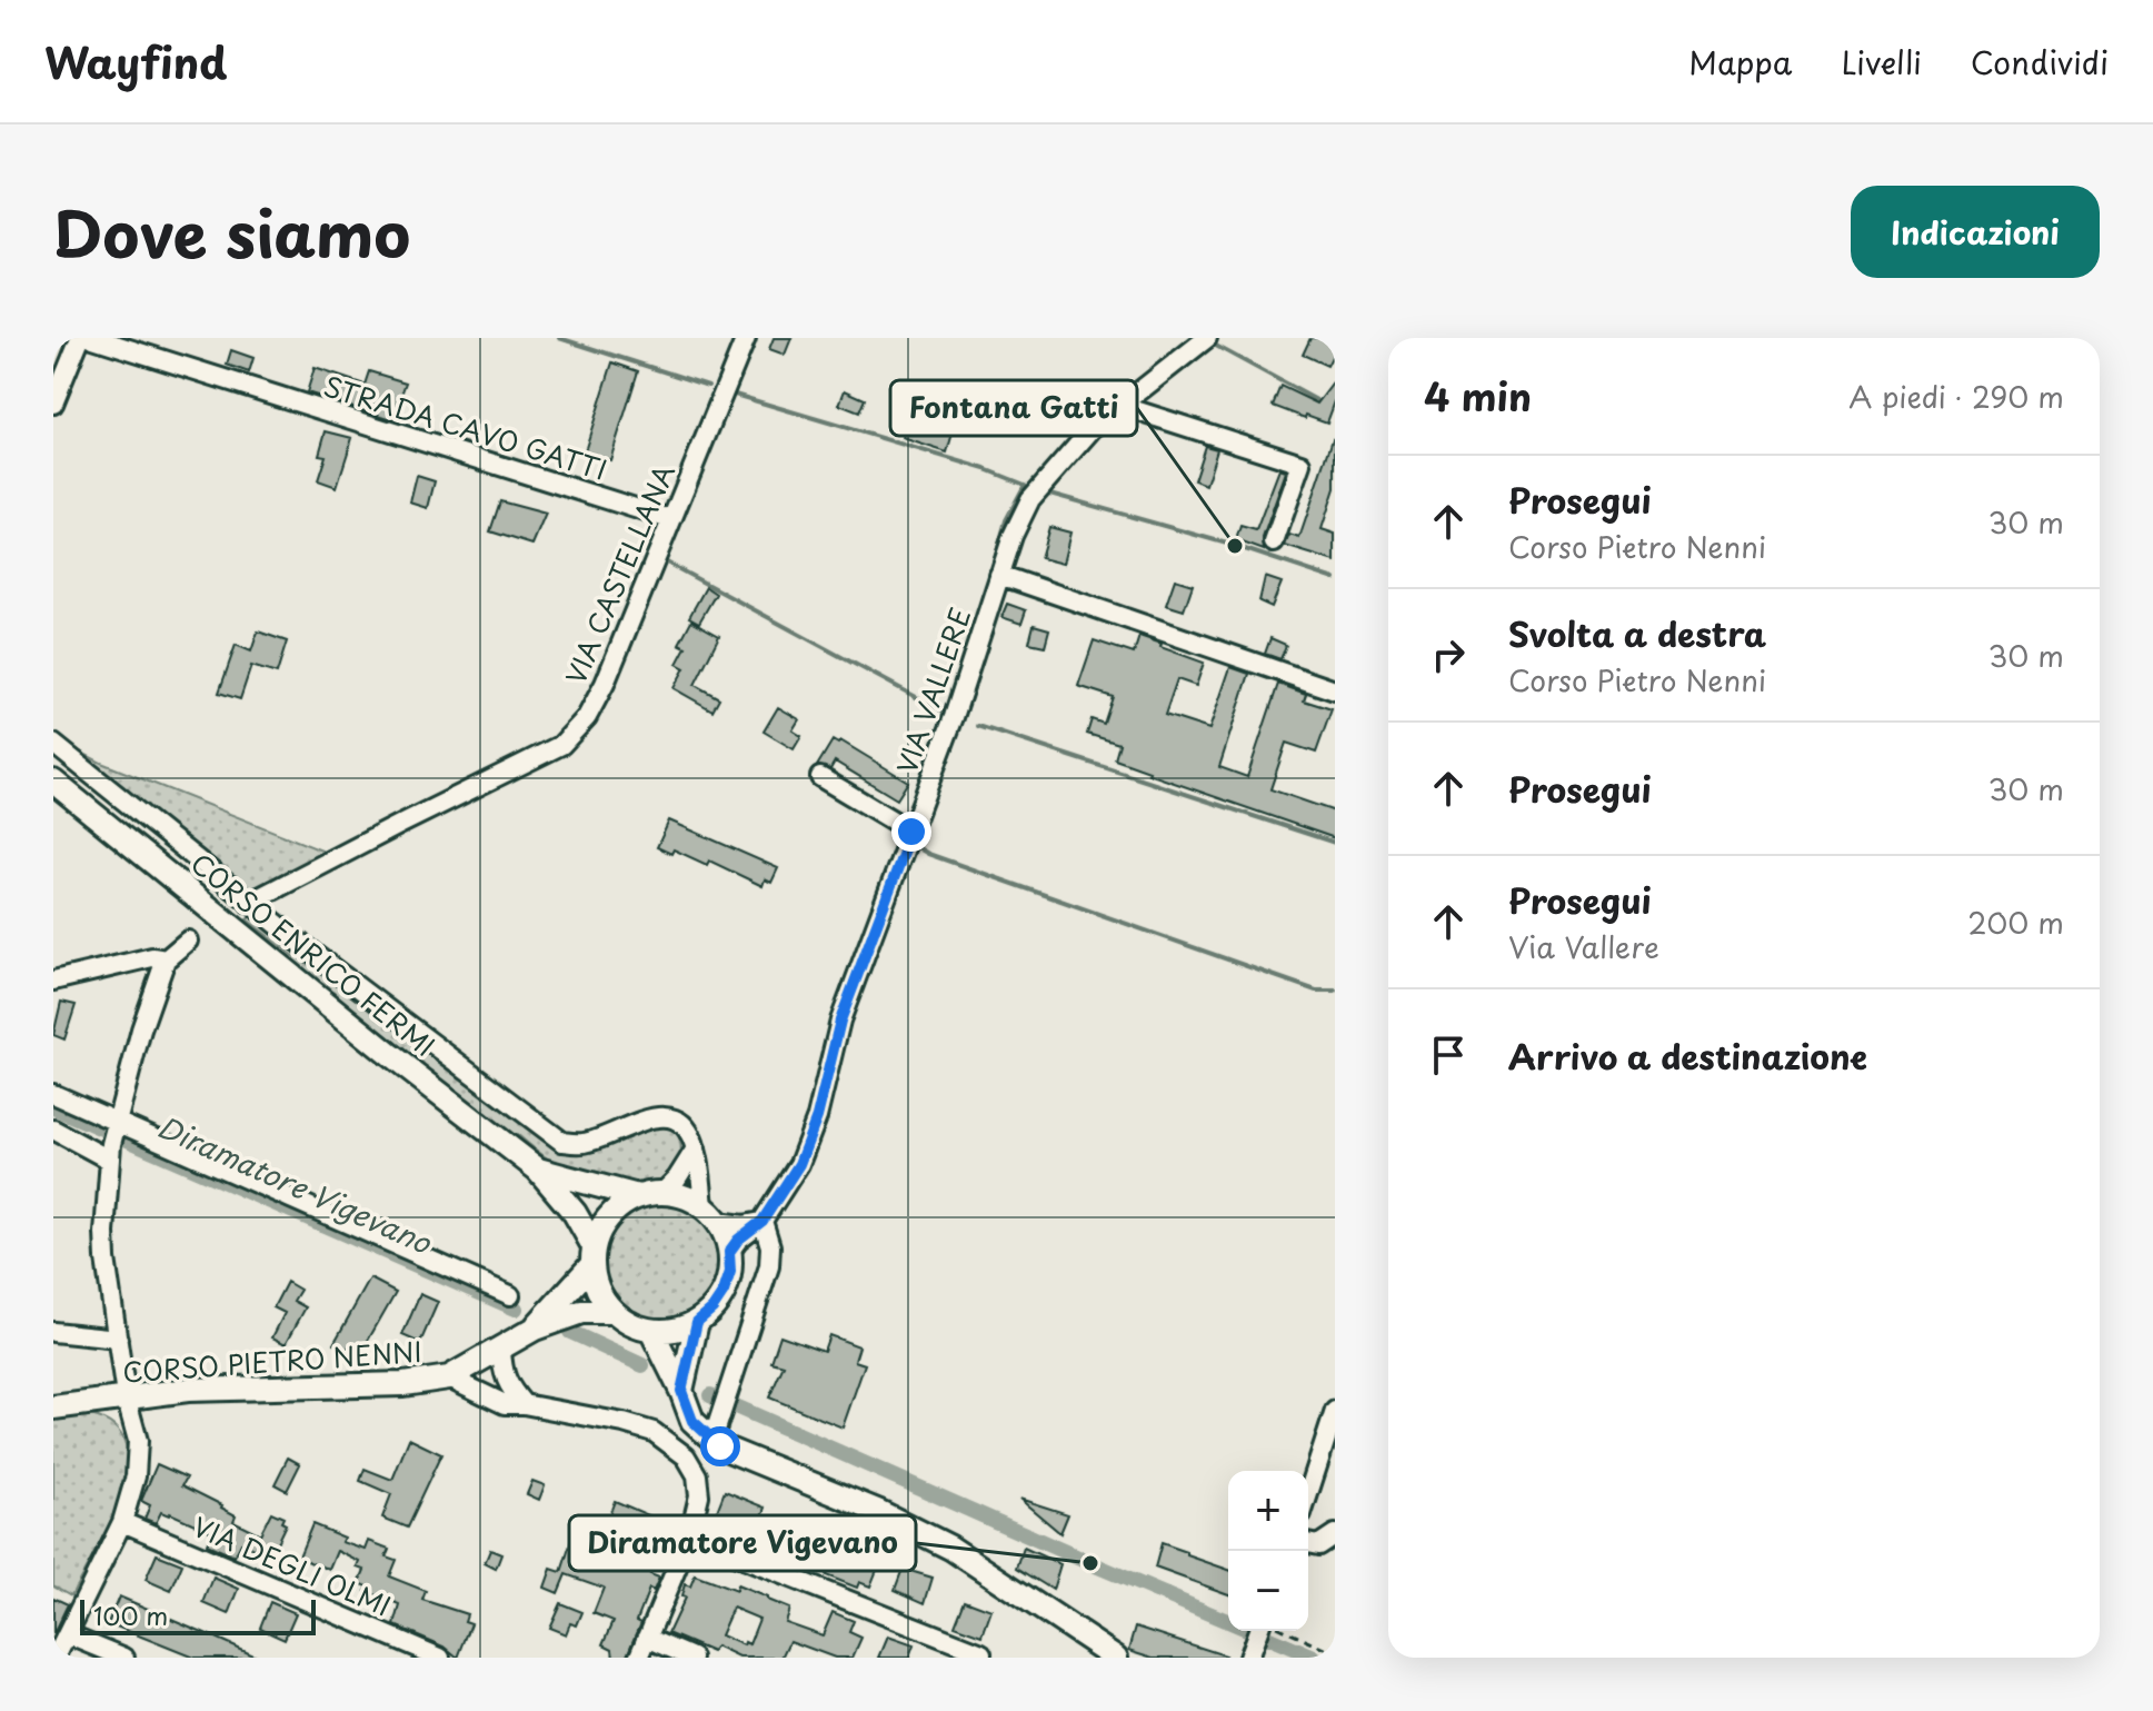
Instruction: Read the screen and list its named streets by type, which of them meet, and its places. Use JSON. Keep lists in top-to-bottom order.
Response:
{
  "streets": {
    "main road": ["CORSO ENRICO FERMI", "CORSO PIETRO NENNI"],
    "street": [
      "STRADA CAVO GATTI",
      "VIA CASTELLANA",
      "VIA VALLERE",
      "VIA DEGLI OLMI"
    ]
  },
  "crossings": [
    ["STRADA CAVO GATTI", "VIA CASTELLANA"],
    ["VIA VALLERE", "CORSO ENRICO FERMI"],
    ["VIA VALLERE", "CORSO PIETRO NENNI"],
    ["CORSO ENRICO FERMI", "CORSO PIETRO NENNI"]
  ],
  "water": ["Diramatore Vigevano"],
  "places": ["Fontana Gatti", "Diramatore Vigevano"],
  "scale_bar": "100 m",
  "page": {
    "header": "Wayfind",
    "nav": ["Mappa", "Livelli", "Condividi"],
    "title": "Dove siamo",
    "buttons": "Indicazioni",
    "heading": ["4 min", "A piedi · 290 m"],
    "list": [
      ["Prosegui", "Corso Pietro Nenni", "30 m"],
      ["Svolta a destra", "Corso Pietro Nenni", "30 m"],
      ["Prosegui", "30 m"],
      ["Prosegui", "Via Vallere", "200 m"],
      "Arrivo a destinazione"
    ],
    "map_buttons": ["+", "−"],
    "scale": "100 m"
  }
}
